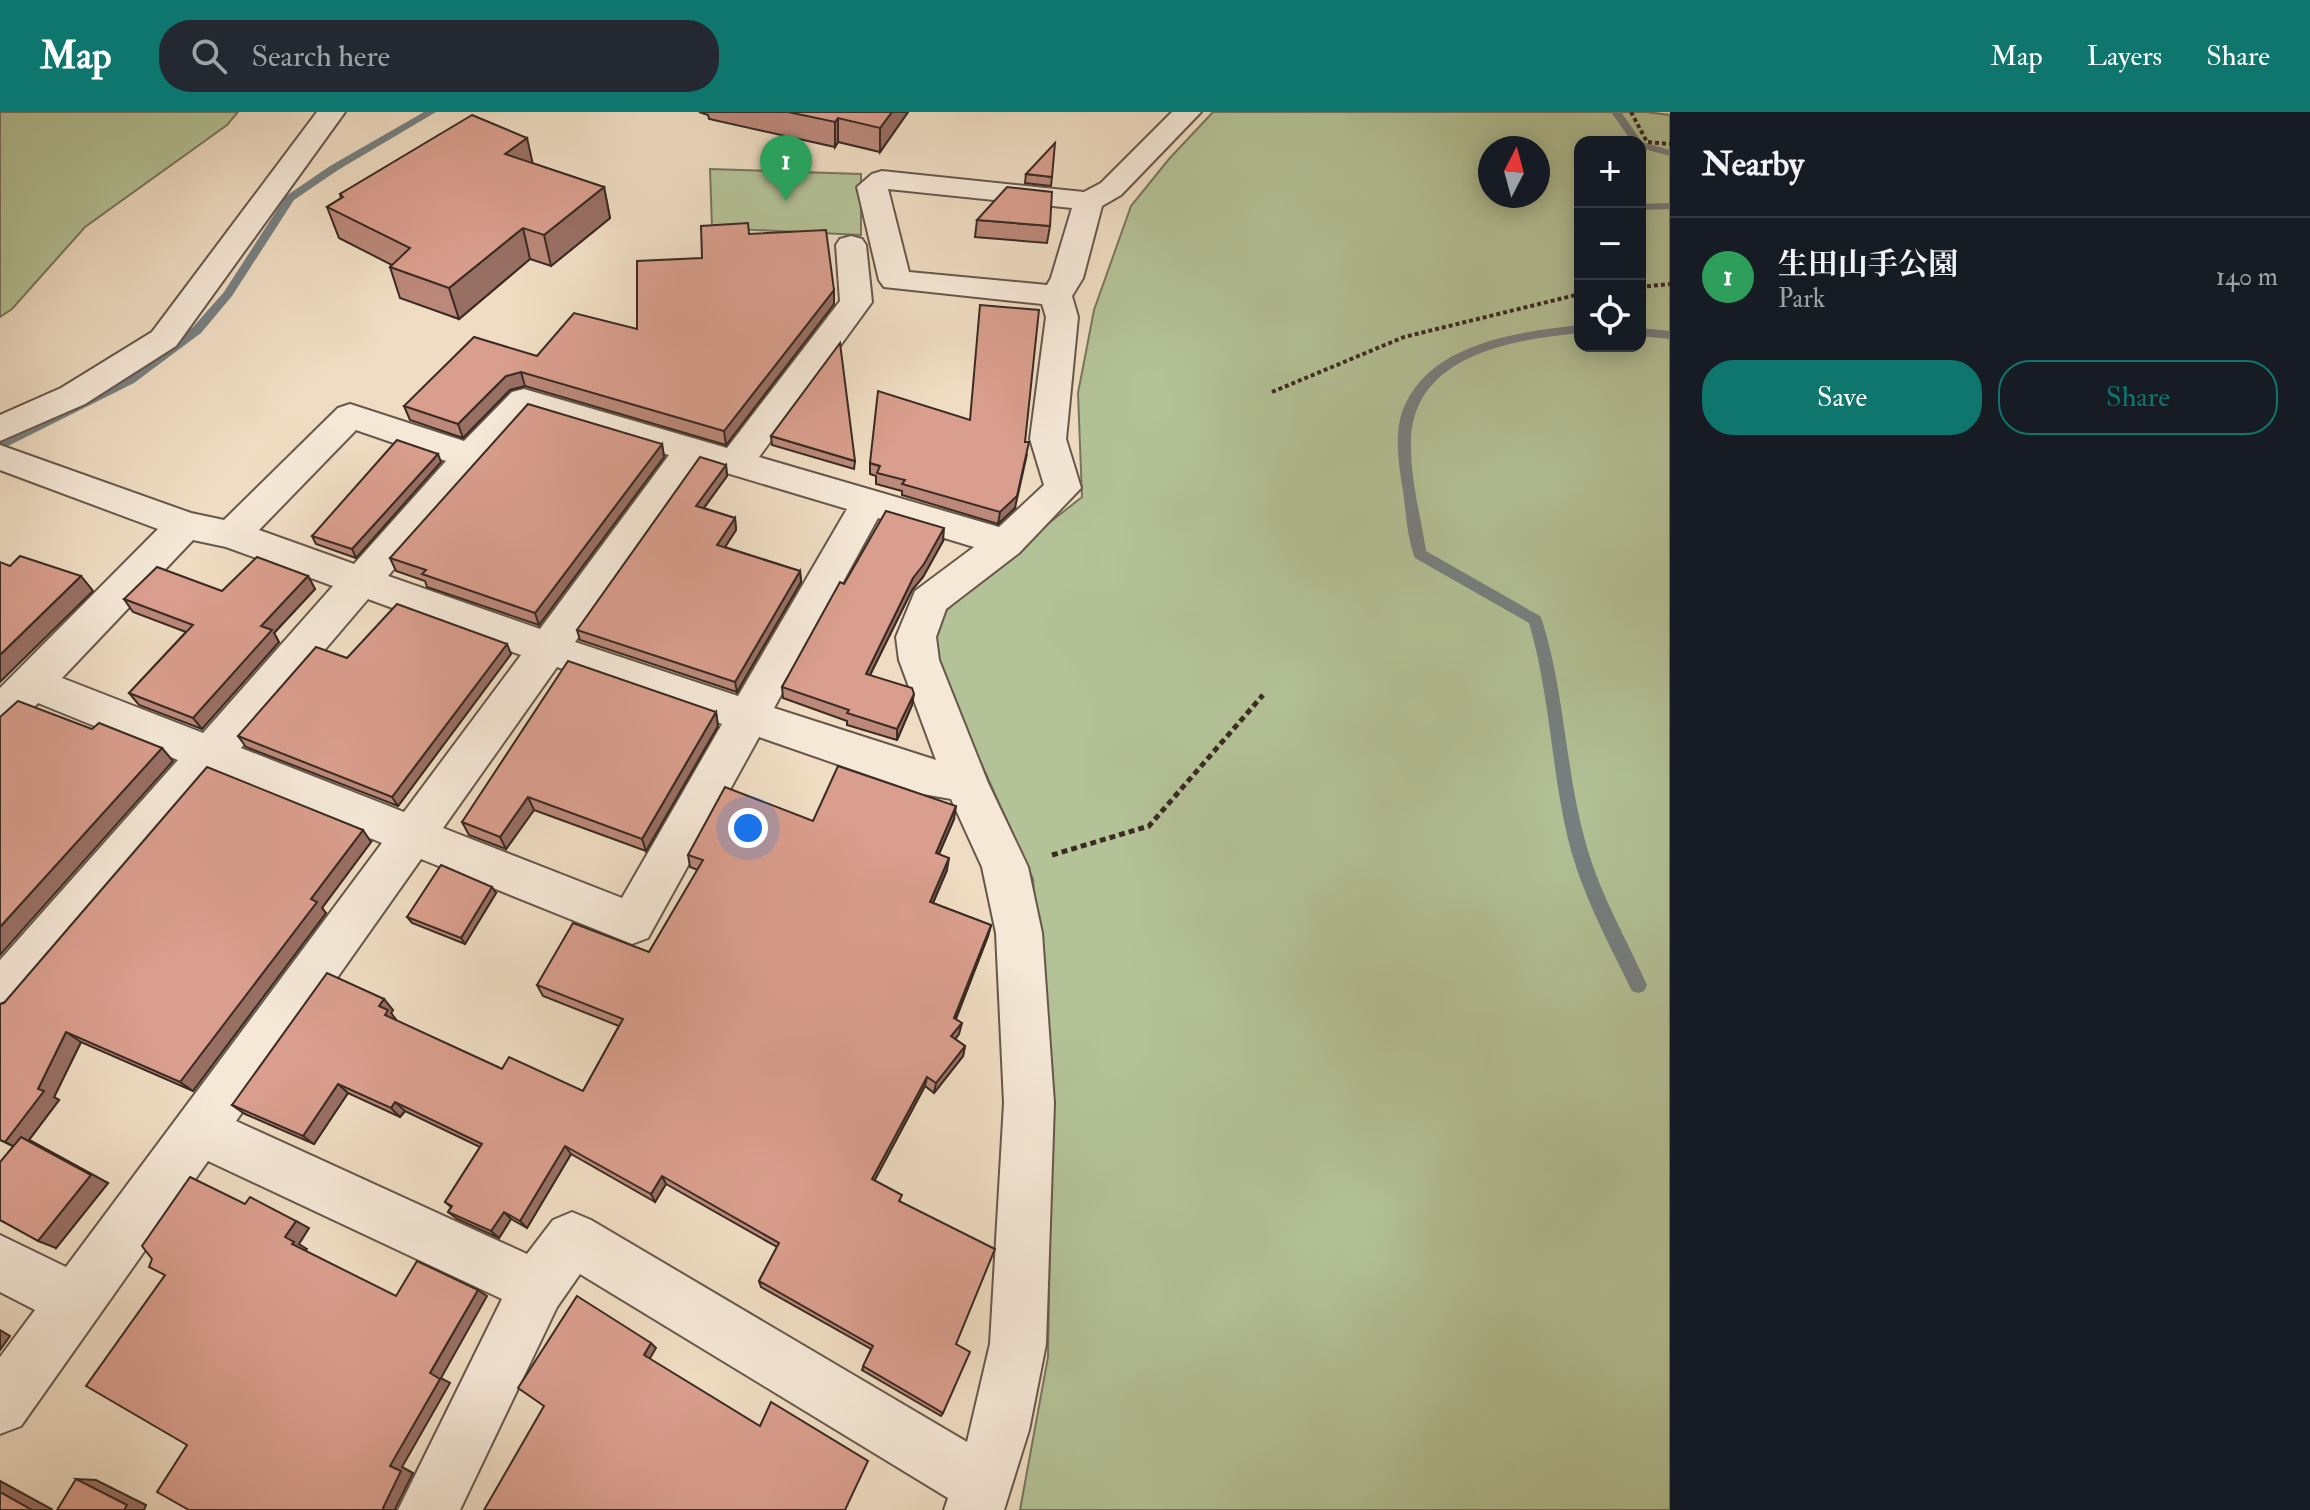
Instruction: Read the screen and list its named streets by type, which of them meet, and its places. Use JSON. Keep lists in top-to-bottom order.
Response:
{
  "north": "top",
  "page": {
    "header": "Map",
    "search": "Search here",
    "nav": ["Map", "Layers", "Share"],
    "heading": "Nearby",
    "pins": "1",
    "map_buttons": ["+", "−"],
    "list": [
      {
        "mark": "1",
        "name": "生田山手公園",
        "note": "Park",
        "value": "140 m"
      }
    ],
    "buttons": ["Save", "Share"]
  }
}
